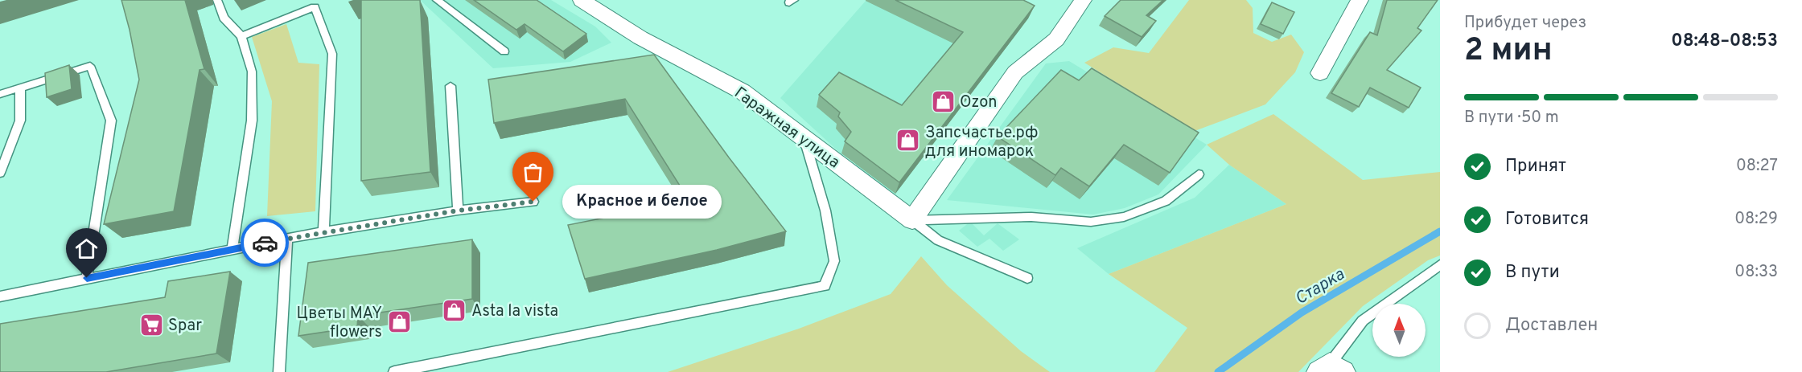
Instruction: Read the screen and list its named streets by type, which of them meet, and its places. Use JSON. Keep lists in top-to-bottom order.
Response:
{
  "streets": {
    "street": ["Гаражная улица"]
  },
  "water": ["Старка"],
  "places": {
    "shop": [
      "Ozon",
      "Запсчастье.рф для иномарок",
      "Asta la vista",
      "Цветы MAY flowers"
    ],
    "other": ["Красное и белое"],
    "supermarket": ["Spar"]
  },
  "north": "top",
  "page": {
    "heading": ["2 мин", "Прибудет через", "08:48–08:53"],
    "bar": "В пути · 50 m",
    "list": [
      ["Принят", "08:27"],
      ["Готовится", "08:29"],
      ["В пути", "08:33"],
      "Доставлен"
    ],
    "bubble": "Красное и белое"
  }
}
